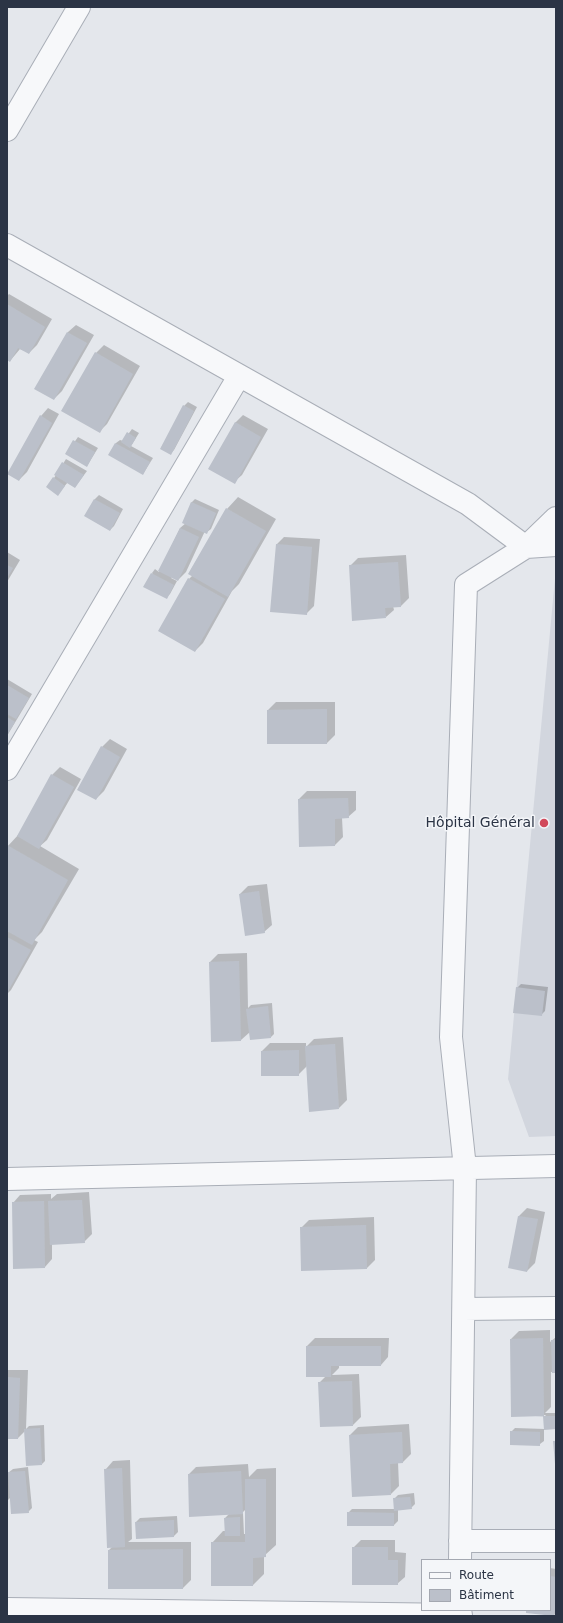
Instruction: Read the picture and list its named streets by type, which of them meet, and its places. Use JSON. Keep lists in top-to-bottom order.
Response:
{
  "places": ["Hôpital Général"],
  "legend": ["Route", "Bâtiment"]
}
